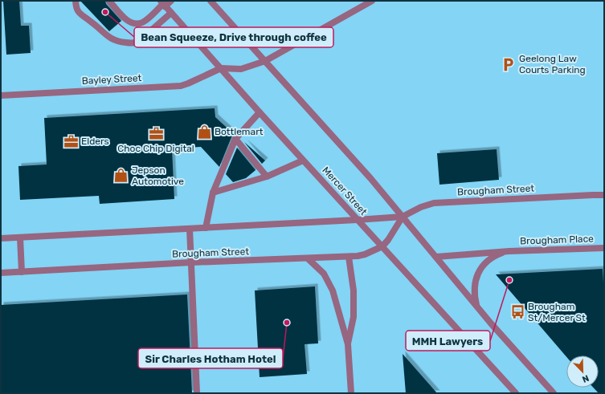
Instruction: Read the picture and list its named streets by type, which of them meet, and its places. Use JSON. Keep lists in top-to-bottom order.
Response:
{
  "streets": {
    "street": [
      "Bayley Street",
      "Brougham Street",
      "Mercer Street",
      "Brougham Place"
    ]
  },
  "crossings": [
    ["Bayley Street", "Mercer Street"],
    ["Brougham Street", "Mercer Street"]
  ],
  "places": {
    "other": ["Bean Squeeze, Drive through coffee", "MMH Lawyers", "Sir Charles Hotham Hotel"],
    "parking": ["Geelong Law Courts Parking"],
    "shop": ["Bottlemart", "Jepson Automotive"],
    "office": ["Choc Chip Digital", "Elders"],
    "bus stop": ["Brougham St/Mercer St"]
  },
  "north": "bottom right"
}
